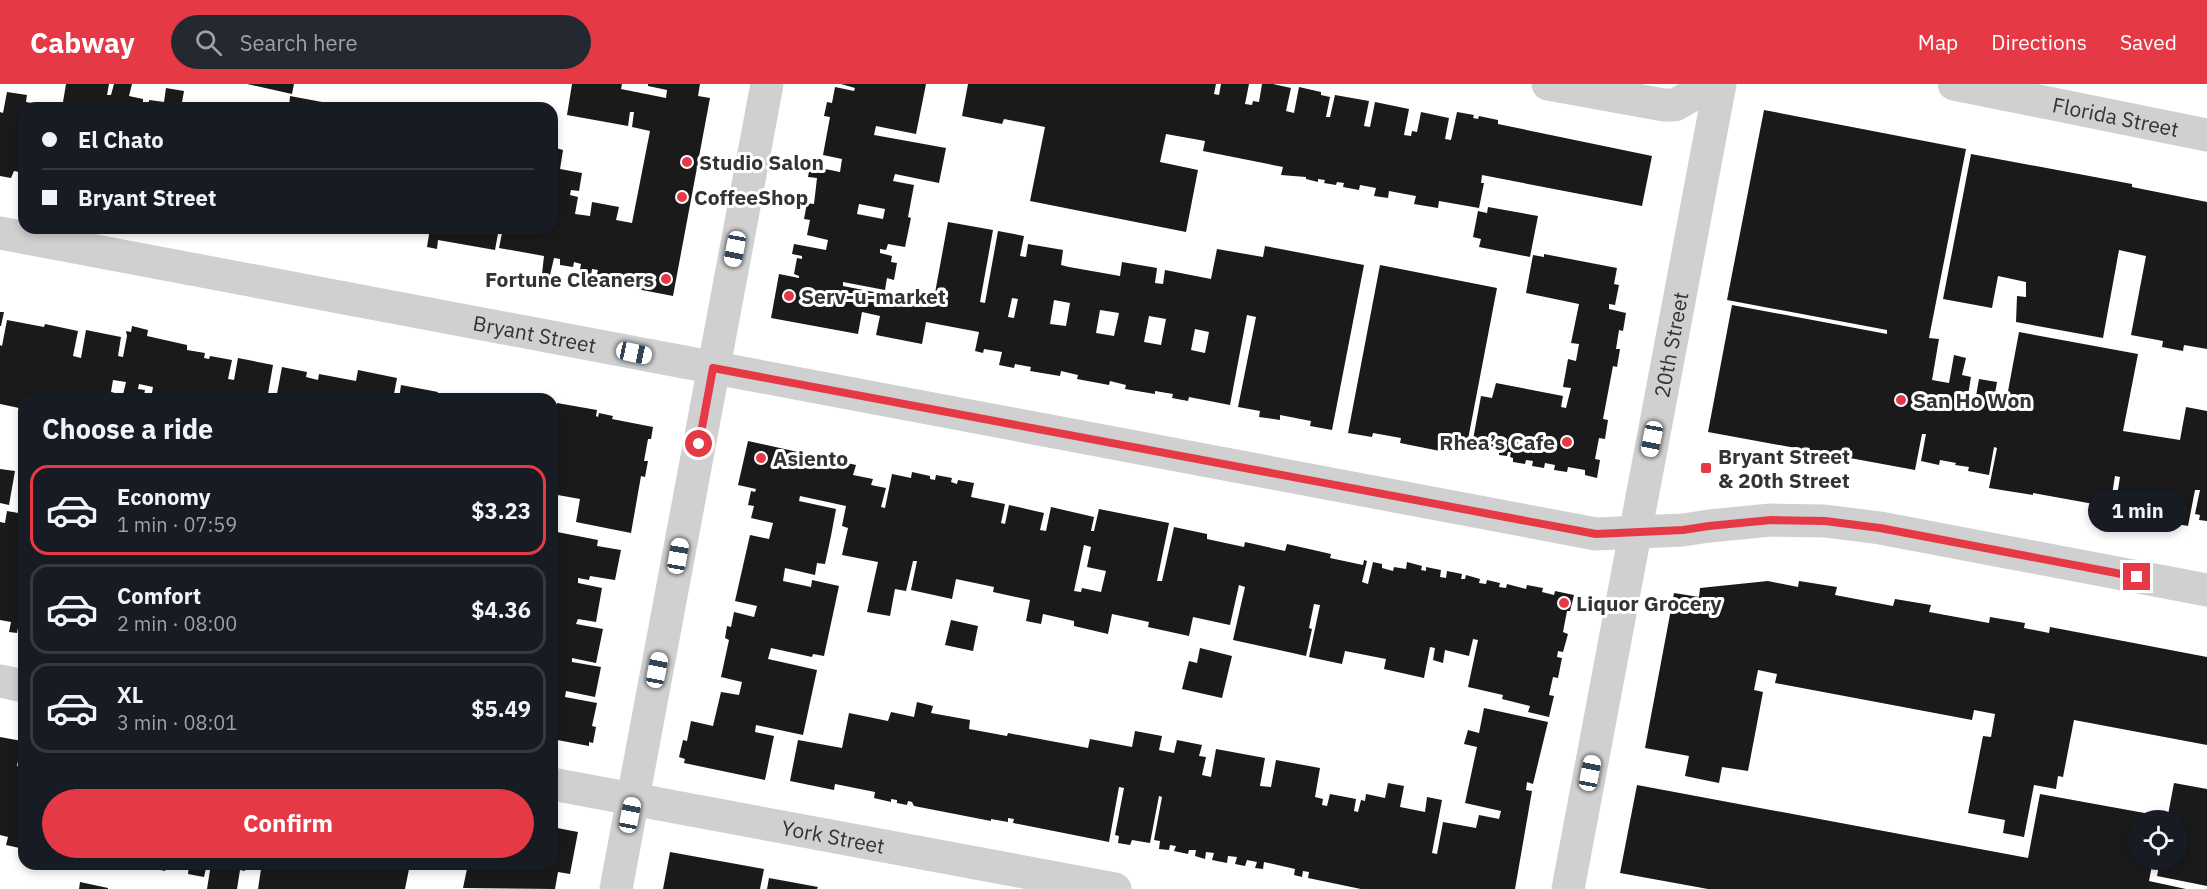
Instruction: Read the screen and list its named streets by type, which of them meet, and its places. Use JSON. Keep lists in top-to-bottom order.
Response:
{
  "streets": {
    "street": [
      "Florida Street",
      "Bryant Street",
      "20th Street",
      "York Street"
    ]
  },
  "crossings": [
    ["Bryant Street", "20th Street"]
  ],
  "places": {
    "other": [
      "Studio Salon",
      "CoffeeShop",
      "Fortune Cleaners",
      "Serv-u-market",
      "San Ho Won",
      "Rhea’s Cafe",
      "Asiento",
      "Liquor Grocery"
    ],
    "transit": ["Bryant Street & 20th Street"]
  },
  "page": {
    "header": "Cabway",
    "search": "Search here",
    "nav": ["Map", "Directions", "Saved"],
    "banner": ["El Chato", "Bryant Street"],
    "heading": "Choose a ride",
    "list": [
      {
        "name": "Economy",
        "note": "1 min · 07:59",
        "value": "$3.23"
      },
      {
        "name": "Comfort",
        "note": "2 min · 08:00",
        "value": "$4.36"
      },
      {
        "name": "XL",
        "note": "3 min · 08:01",
        "value": "$5.49"
      }
    ],
    "bubble": "1 min",
    "buttons": "Confirm"
  }
}
